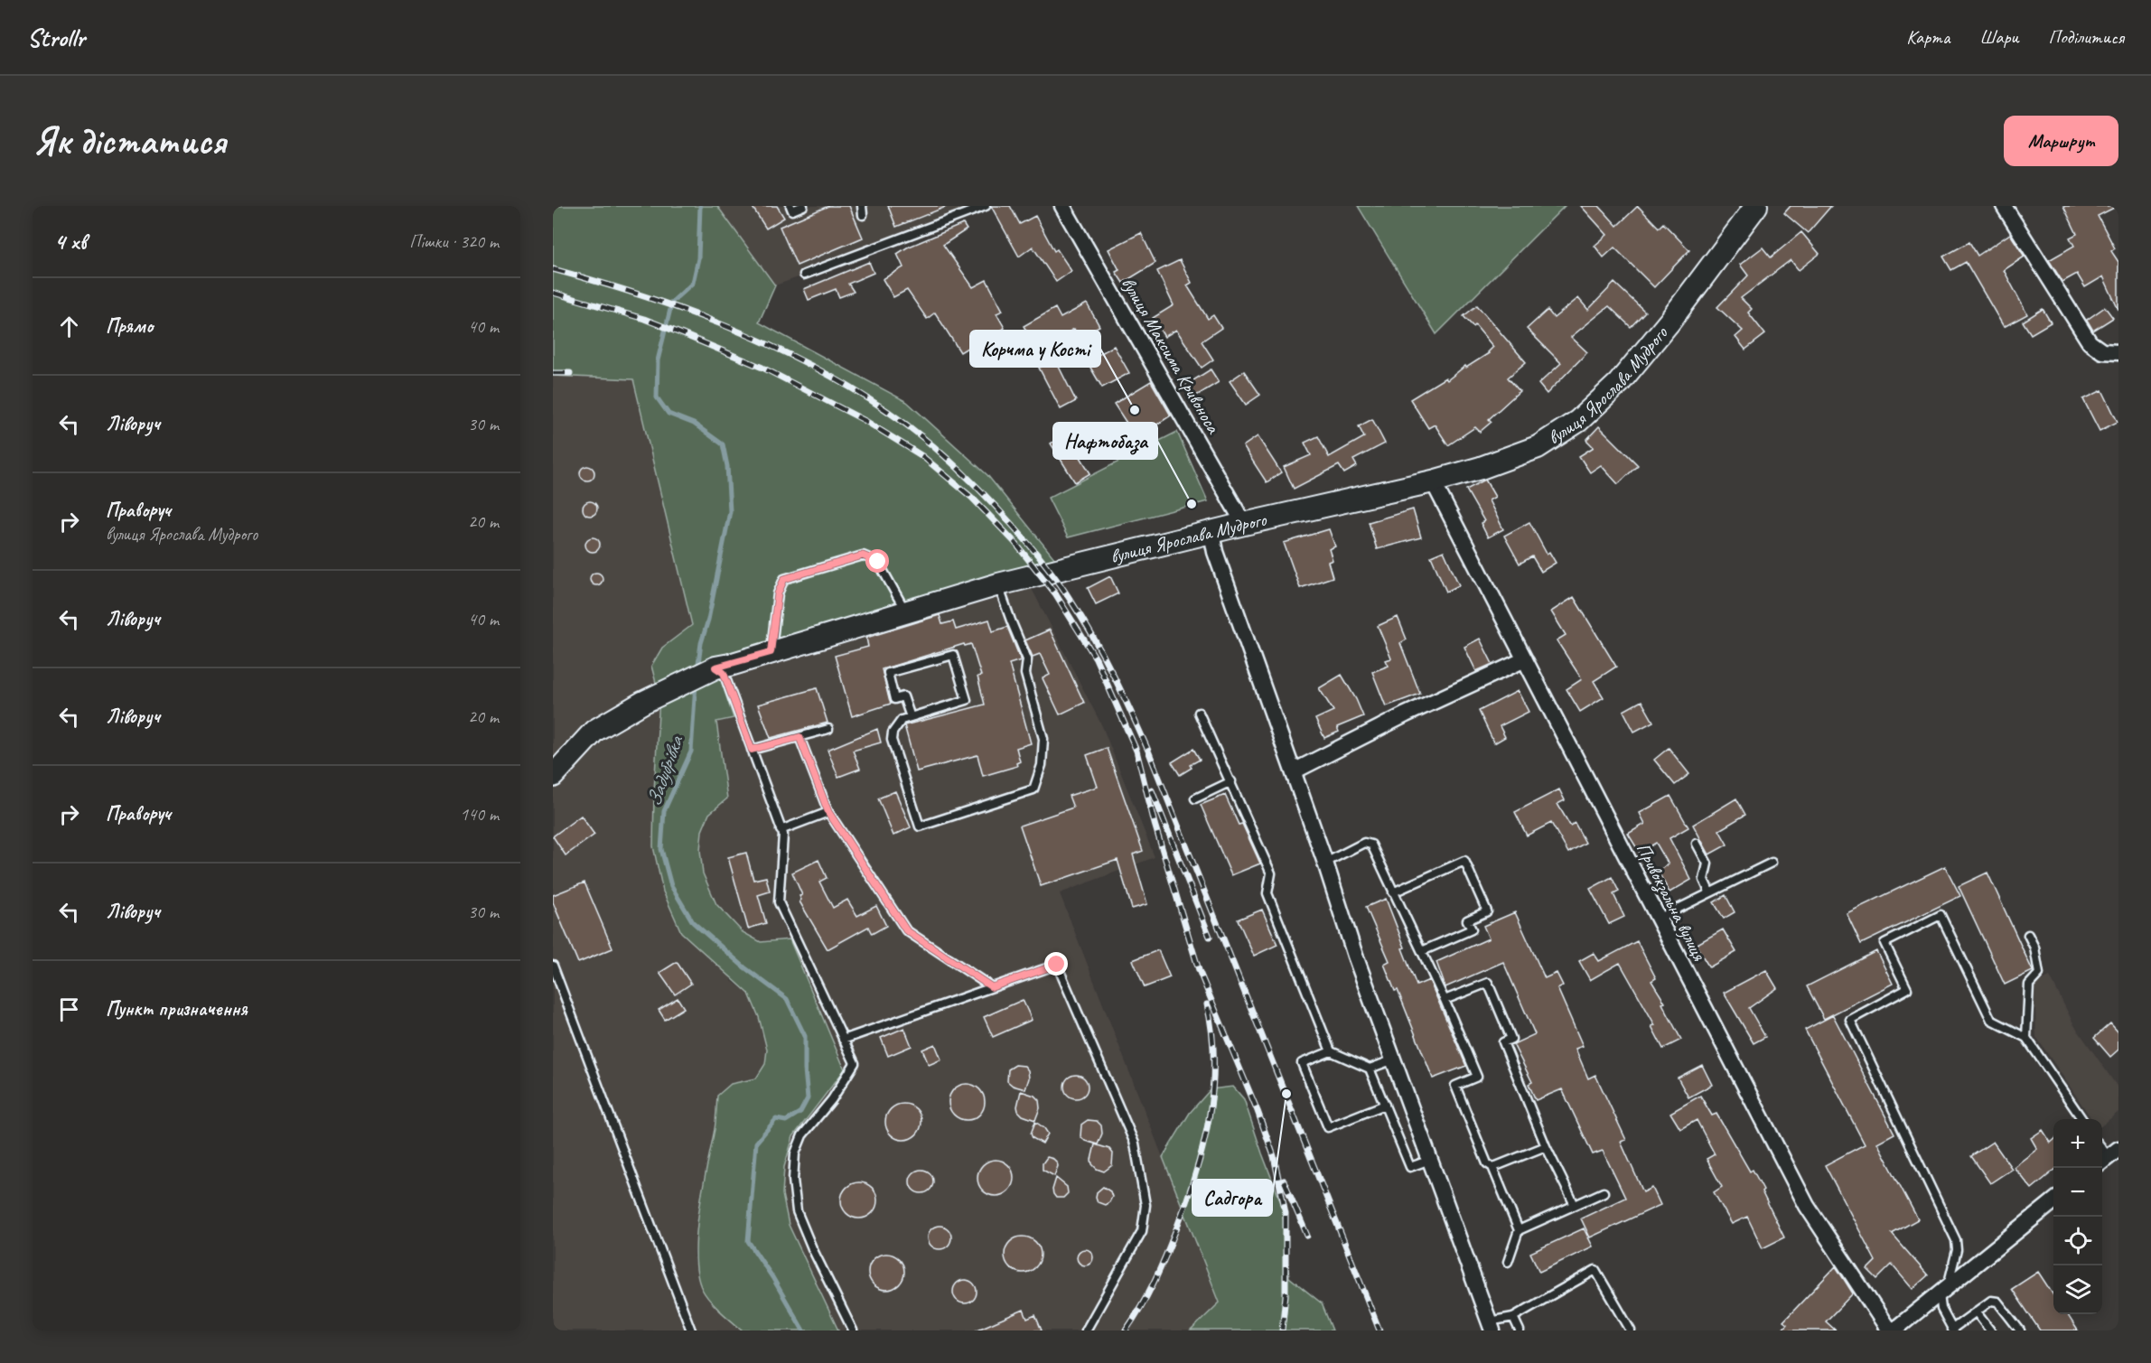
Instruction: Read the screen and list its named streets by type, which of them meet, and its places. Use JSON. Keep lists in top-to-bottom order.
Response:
{
  "streets": {
    "main road": ["вулиця Ярослава Мудрого"],
    "street": ["вулиця Максима Кривоноса", "Привокзальна вулиця"]
  },
  "crossings": [
    ["вулиця Максима Кривоноса", "вулиця Ярослава Мудрого"],
    ["вулиця Ярослава Мудрого", "Привокзальна вулиця"]
  ],
  "water": ["Задубрівка"],
  "places": ["Корчма у Кості", "Нафтобаза", "Садгора"],
  "page": {
    "header": "Strollr",
    "nav": ["Карта", "Шари", "Поділитися"],
    "buttons": "Маршрут",
    "title": "Як дістатися",
    "heading": ["4 хв", "Пішки · 320 m"],
    "list": [
      ["Прямо", "40 m"],
      ["Ліворуч", "30 m"],
      ["Праворуч", "вулиця Ярослава Мудрого", "20 m"],
      ["Ліворуч", "40 m"],
      ["Ліворуч", "20 m"],
      ["Праворуч", "140 m"],
      ["Ліворуч", "30 m"],
      "Пункт призначення"
    ],
    "map_buttons": ["+", "−"]
  }
}
